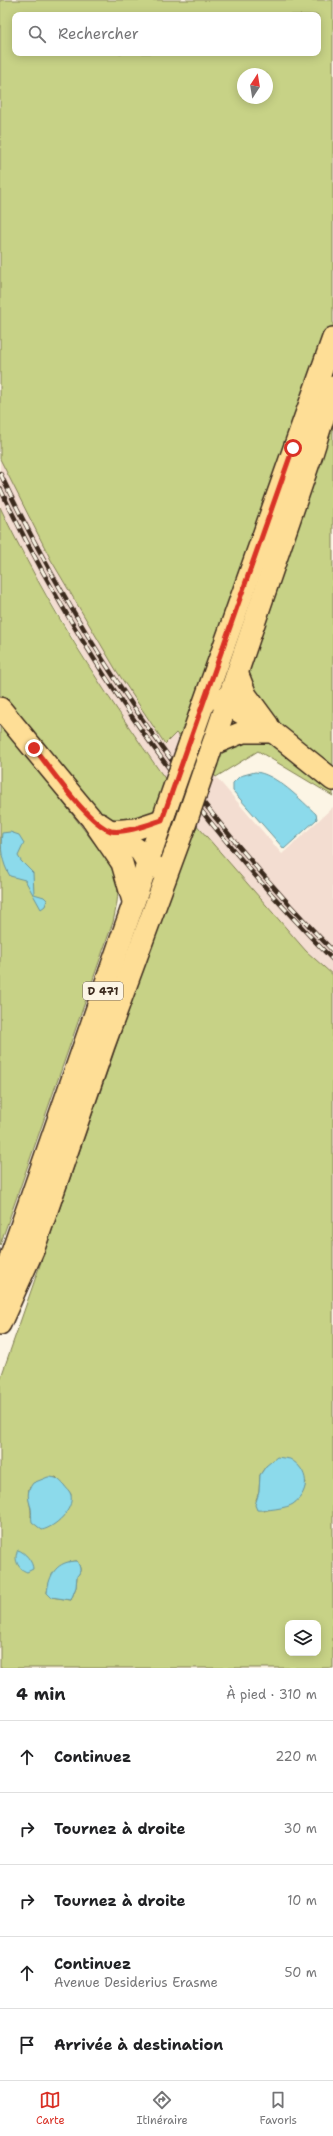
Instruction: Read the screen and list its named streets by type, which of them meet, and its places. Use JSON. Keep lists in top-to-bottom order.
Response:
{
  "streets": {
    "main road": ["D 471"]
  },
  "north": "top",
  "page": {
    "search": "Rechercher",
    "heading": ["4 min", "À pied · 310 m"],
    "list": [
      ["Continuez", "220 m"],
      ["Tournez à droite", "30 m"],
      ["Tournez à droite", "10 m"],
      ["Continuez", "Avenue Desiderius Erasme", "50 m"],
      "Arrivée à destination"
    ],
    "nav": ["Carte", "Itinéraire", "Favoris"]
  }
}
